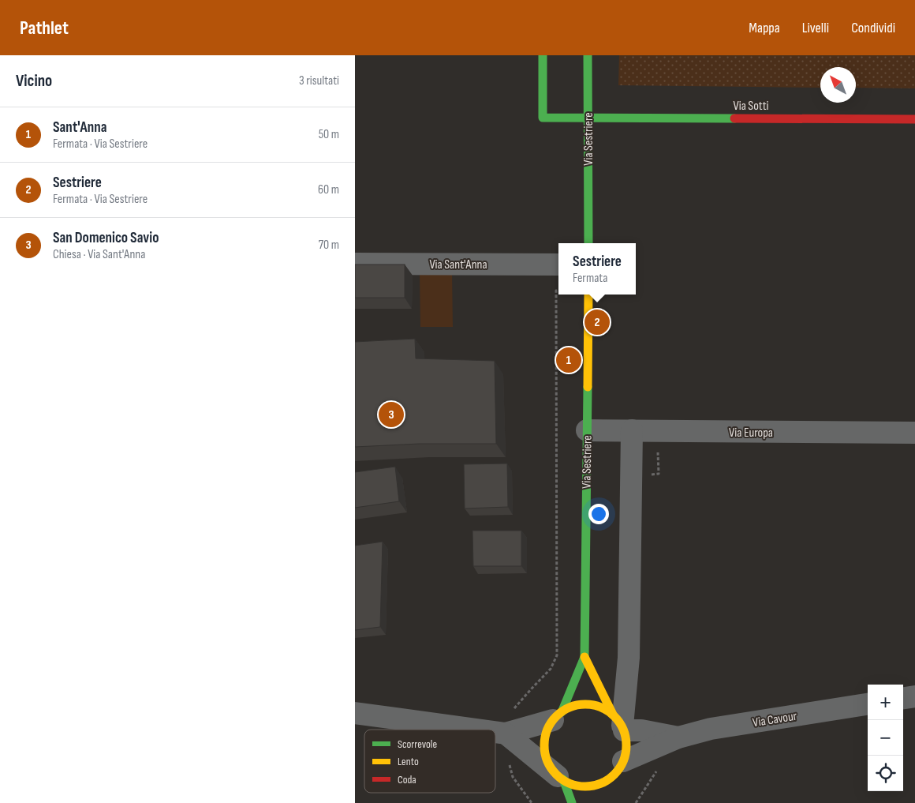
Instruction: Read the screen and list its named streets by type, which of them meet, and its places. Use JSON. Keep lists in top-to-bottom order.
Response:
{
  "streets": {
    "main road": ["Via Sotti", "Via Sestriere"],
    "street": ["Via Sant'Anna", "Via Europa", "Via Cavour"]
  },
  "crossings": [
    ["Via Sotti", "Via Sestriere"],
    ["Via Sestriere", "Via Europa"]
  ],
  "legend": ["Scorrevole", "Lento", "Coda"],
  "north": "top left",
  "page": {
    "header": "Pathlet",
    "nav": ["Mappa", "Livelli", "Condividi"],
    "heading": ["Vicino", "3 risultati"],
    "list": [
      {
        "mark": "1",
        "name": "Sant'Anna",
        "note": "Fermata · Via Sestriere",
        "value": "50 m"
      },
      {
        "mark": "2",
        "name": "Sestriere",
        "note": "Fermata · Via Sestriere",
        "value": "60 m"
      },
      {
        "mark": "3",
        "name": "San Domenico Savio",
        "note": "Chiesa · Via Sant'Anna",
        "value": "70 m"
      }
    ],
    "popup": ["Sestriere", "Fermata"],
    "pins": ["2", "1", "3"],
    "map_buttons": ["+", "−"]
  }
}
